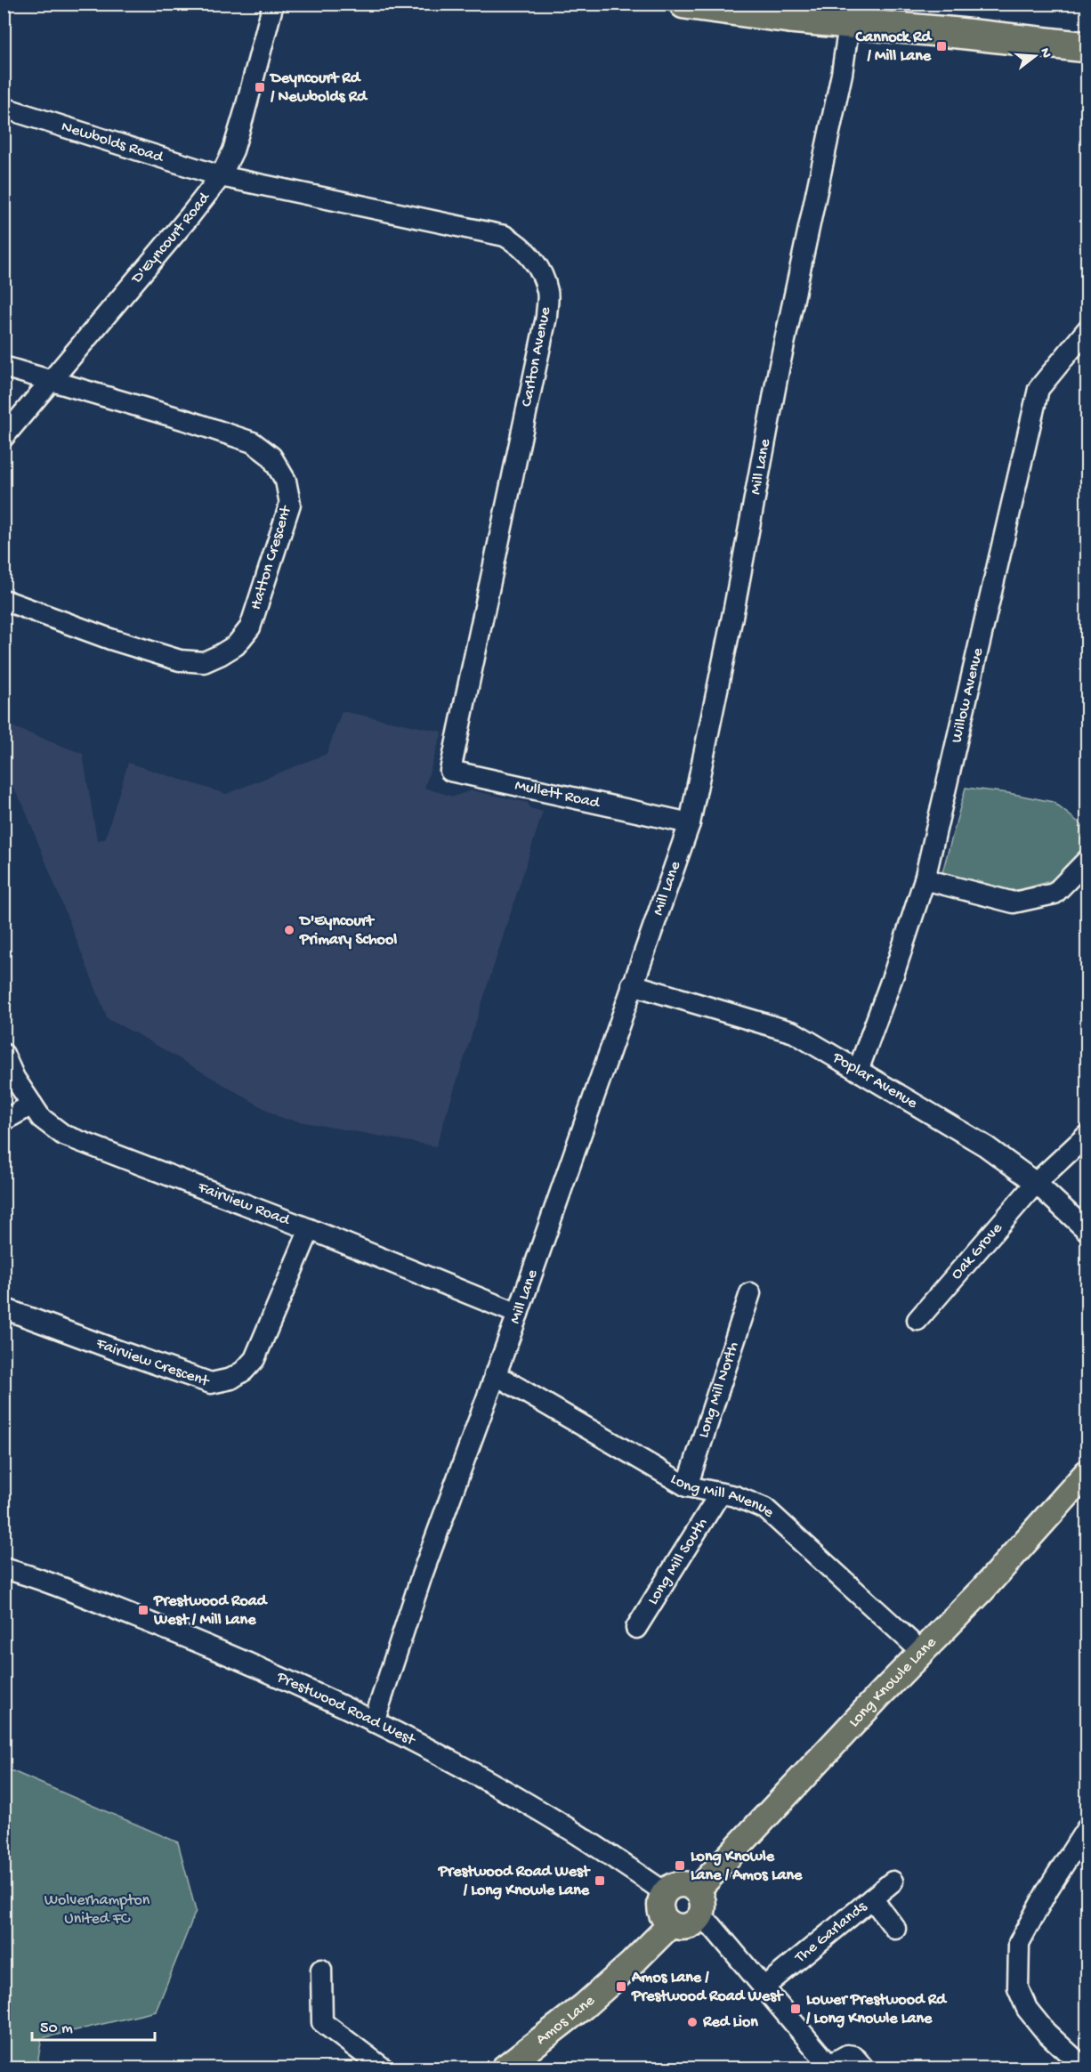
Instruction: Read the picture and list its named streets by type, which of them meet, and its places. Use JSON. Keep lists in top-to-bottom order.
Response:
{
  "streets": {
    "main road": ["Long Knowle Lane", "Amos Lane"],
    "street": [
      "Newbolds Road",
      "D'Eyncourt Road",
      "Carlton Avenue",
      "Mill Lane",
      "Hatton Crescent",
      "Willow Avenue",
      "Mullett Road",
      "Poplar Avenue",
      "Fairview Road",
      "Oak Grove",
      "Fairview Crescent",
      "Long Mill North",
      "Long Mill Avenue",
      "Long Mill South",
      "Prestwood Road West",
      "The Garlands"
    ]
  },
  "crossings": [
    ["Newbolds Road", "D'Eyncourt Road"],
    ["Newbolds Road", "Carlton Avenue"],
    ["D'Eyncourt Road", "Carlton Avenue"],
    ["D'Eyncourt Road", "Hatton Crescent"],
    ["Carlton Avenue", "Mullett Road"],
    ["Mill Lane", "Mullett Road"],
    ["Mill Lane", "Poplar Avenue"],
    ["Mill Lane", "Fairview Road"],
    ["Mill Lane", "Long Mill Avenue"],
    ["Mill Lane", "Prestwood Road West"],
    ["Willow Avenue", "Poplar Avenue"],
    ["Poplar Avenue", "Oak Grove"],
    ["Fairview Road", "Fairview Crescent"],
    ["Long Mill North", "Long Mill Avenue"],
    ["Long Mill Avenue", "Long Mill South"],
    ["Long Mill Avenue", "Long Knowle Lane"],
    ["Long Knowle Lane", "Prestwood Road West"],
    ["Long Knowle Lane", "Amos Lane"],
    ["Prestwood Road West", "Amos Lane"]
  ],
  "parks": ["Wolverhampton United FC"],
  "places": {
    "transit": [
      "Cannock Rd / Mill Lane",
      "Deyncourt Rd / Newbolds Rd",
      "Prestwood Road West / Mill Lane",
      "Long Knowle Lane / Amos Lane",
      "Prestwood Road West / Long Knowle Lane",
      "Amos Lane / Prestwood Road West",
      "Lower Prestwood Rd / Long Knowle Lane"
    ],
    "other": ["D'Eyncourt Primary School", "Red Lion"]
  },
  "scale_bar": "50 m",
  "north": "right"
}
